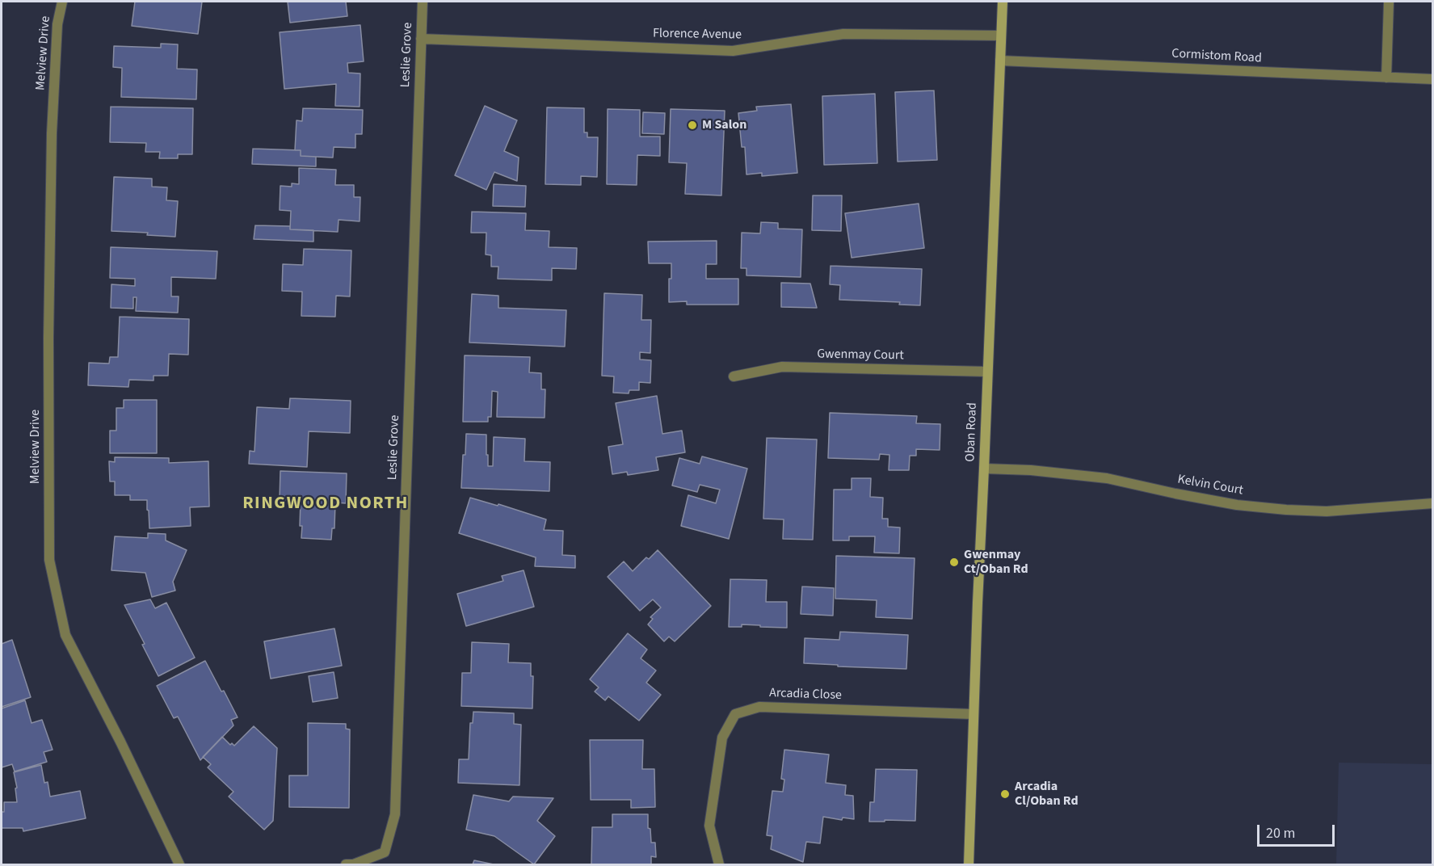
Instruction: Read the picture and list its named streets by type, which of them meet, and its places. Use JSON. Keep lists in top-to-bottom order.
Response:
{
  "streets": {
    "street": [
      "Florence Avenue",
      "Melview Drive",
      "Leslie Grove",
      "Cormistom Road",
      "Gwenmay Court",
      "Oban Road",
      "Kelvin Court",
      "Arcadia Close"
    ]
  },
  "crossings": [
    ["Florence Avenue", "Leslie Grove"],
    ["Florence Avenue", "Oban Road"],
    ["Cormistom Road", "Oban Road"],
    ["Gwenmay Court", "Oban Road"],
    ["Oban Road", "Kelvin Court"],
    ["Oban Road", "Arcadia Close"]
  ],
  "districts": ["RINGWOOD NORTH"],
  "places": ["M Salon", "Gwenmay Ct/Oban Rd", "Arcadia Cl/Oban Rd"],
  "scale_bar": "20 m"
}
